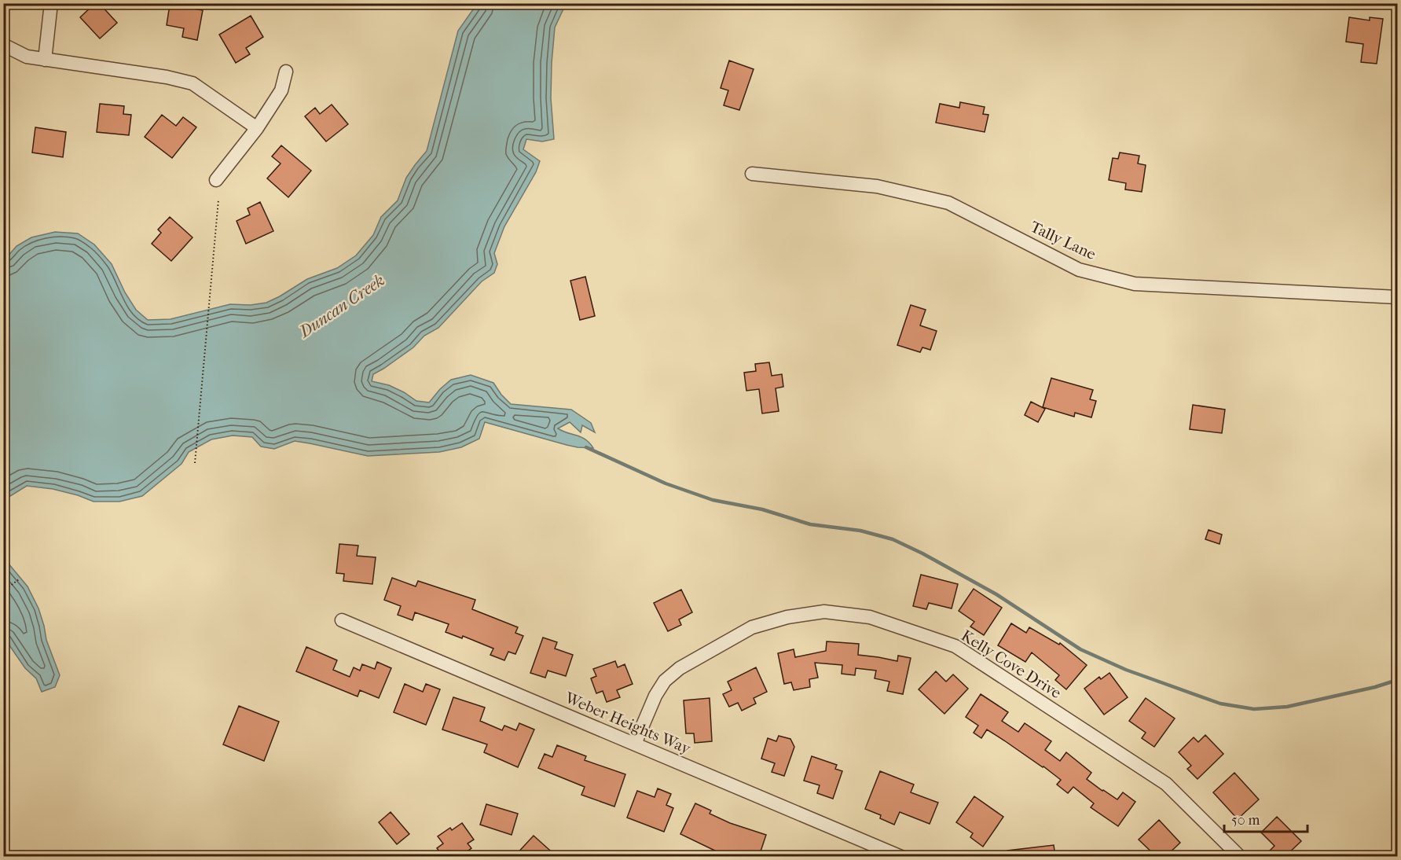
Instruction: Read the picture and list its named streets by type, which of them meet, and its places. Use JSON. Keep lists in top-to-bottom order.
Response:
{
  "streets": {
    "street": ["Tally Lane", "Kelly Cove Drive", "Weber Heights Way"]
  },
  "crossings": [
    ["Kelly Cove Drive", "Weber Heights Way"]
  ],
  "water": ["Duncan Creek"],
  "scale_bar": "50 m"
}
